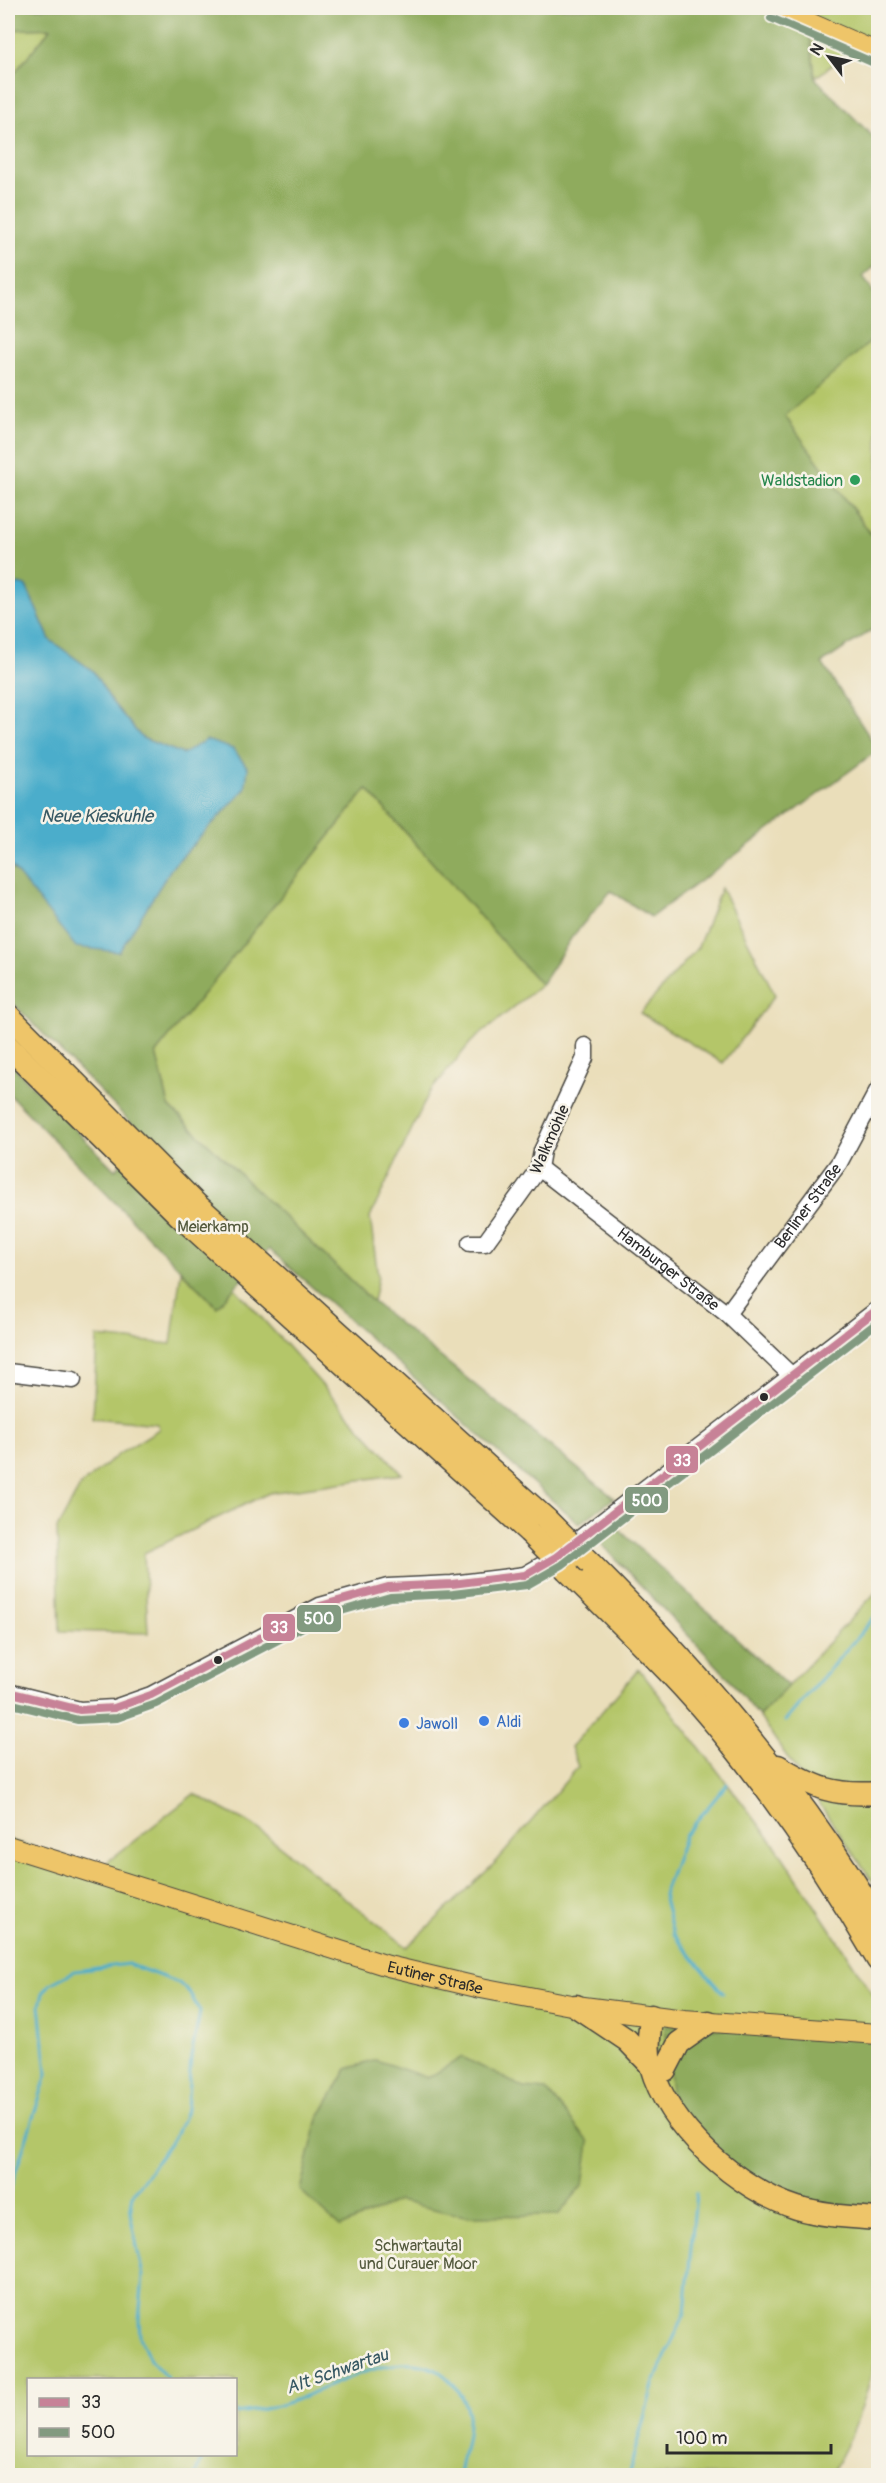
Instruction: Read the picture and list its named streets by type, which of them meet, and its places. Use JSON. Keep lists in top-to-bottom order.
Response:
{
  "streets": {
    "main road": ["Eutiner Straße"],
    "street": ["Walkmöhle", "Berliner Straße", "Hamburger Straße"]
  },
  "crossings": [
    ["Walkmöhle", "Hamburger Straße"],
    ["Berliner Straße", "Hamburger Straße"]
  ],
  "water": ["Neue Kieskuhle", "Alt Schwartau"],
  "parks": ["Meierkamp", "Schwartautal und Curauer Moor"],
  "places": ["Waldstadion", "Aldi", "Jawoll"],
  "lines": ["transit line 500", "transit line 33"],
  "legend": ["33", "500"],
  "scale_bar": "100 m",
  "north": "top left"
}
